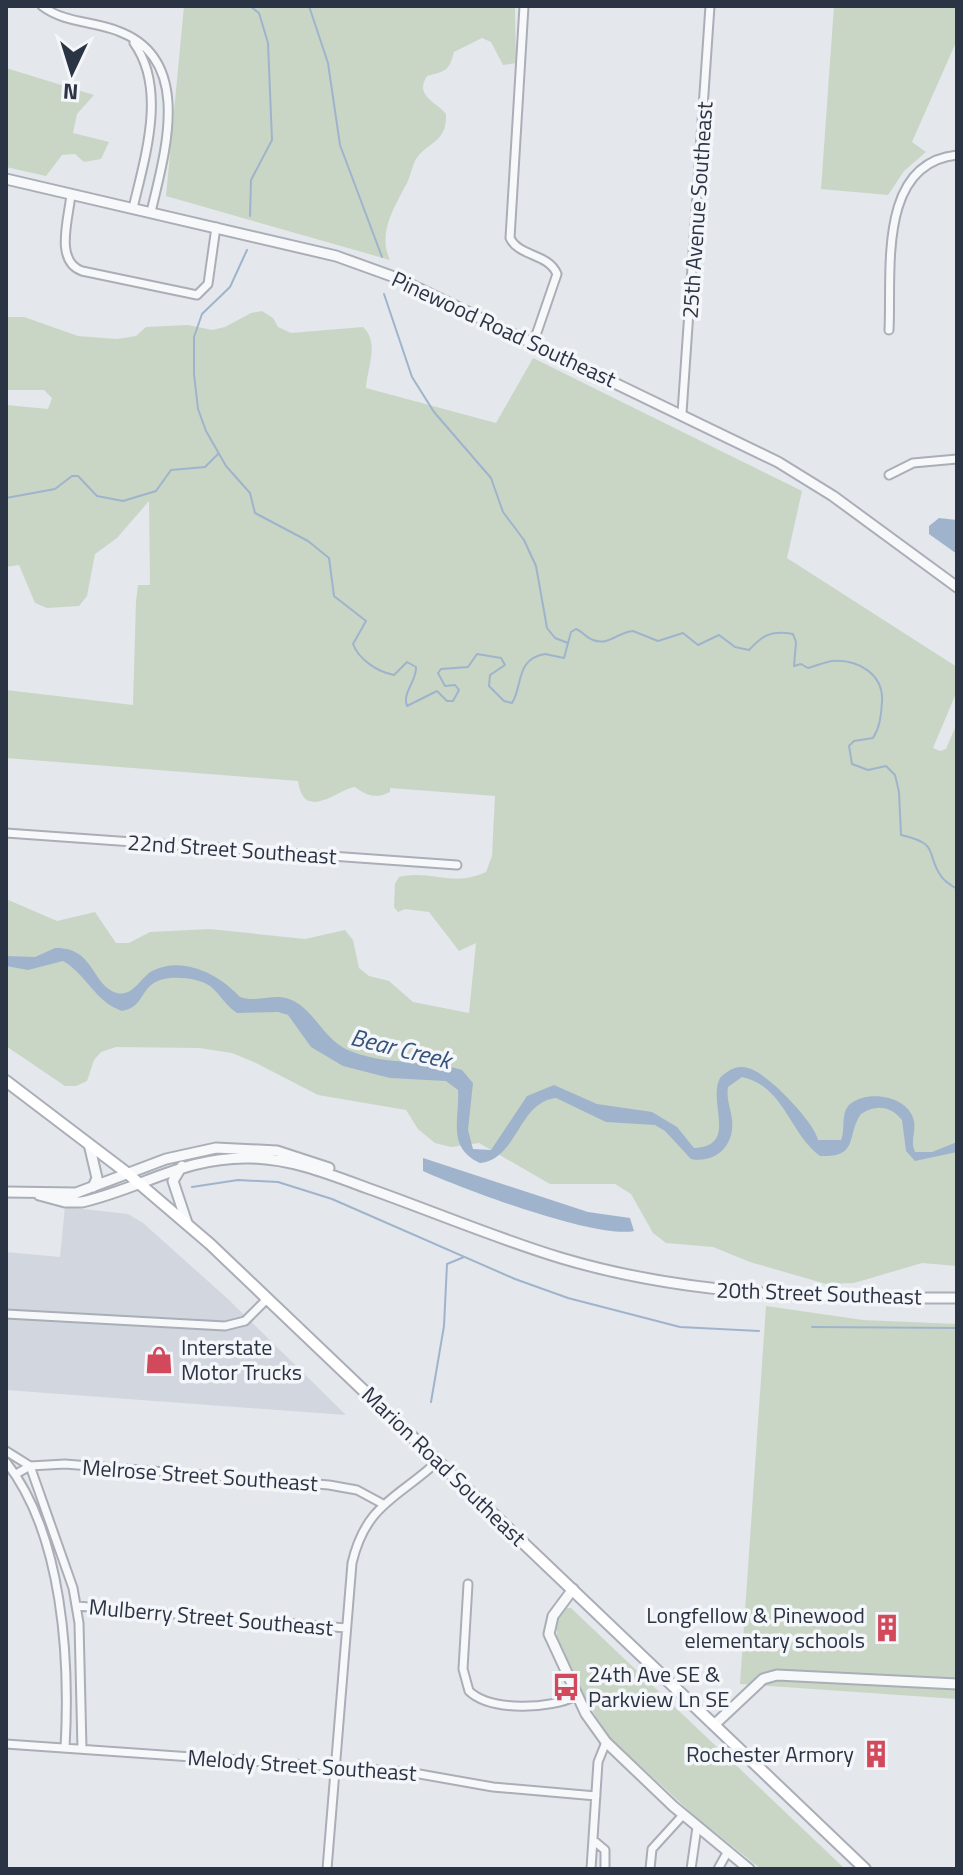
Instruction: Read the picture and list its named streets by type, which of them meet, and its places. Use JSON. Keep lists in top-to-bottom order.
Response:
{
  "streets": {
    "main road": ["Marion Road Southeast"],
    "street": [
      "25th Avenue Southeast",
      "Pinewood Road Southeast",
      "22nd Street Southeast",
      "20th Street Southeast",
      "Melrose Street Southeast",
      "Mulberry Street Southeast",
      "Melody Street Southeast"
    ]
  },
  "crossings": [
    ["25th Avenue Southeast", "Pinewood Road Southeast"],
    ["20th Street Southeast", "Marion Road Southeast"]
  ],
  "water": ["Bear Creek"],
  "places": {
    "shop": ["Interstate Motor Trucks"],
    "building": ["Longfellow & Pinewood elementary schools", "Rochester Armory"],
    "bus stop": ["24th Ave SE & Parkview Ln SE"]
  },
  "north": "bottom"
}
